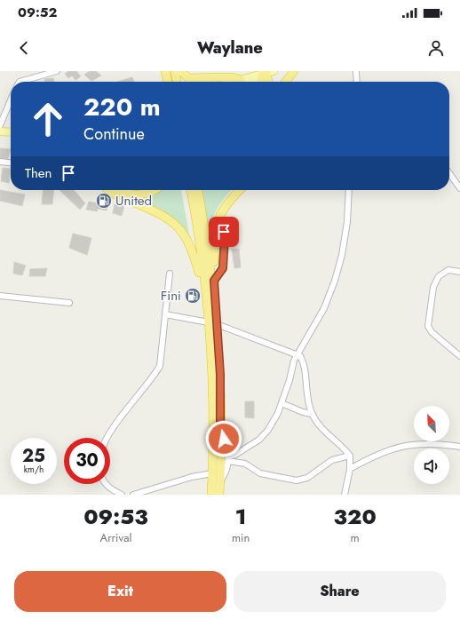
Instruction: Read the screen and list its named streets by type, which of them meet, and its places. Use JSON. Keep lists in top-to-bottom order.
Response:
{
  "places": {
    "fuel station": ["United", "Fini"]
  },
  "north": "top left",
  "page": {
    "status": "09:52",
    "header": "Waylane",
    "turn": ["220 m", "Continue"],
    "then": "Then",
    "speed": "25 km/h",
    "limit": "30",
    "eta": [
      "09:53",
      "Arrival",
      "1",
      "min",
      "320",
      "m"
    ],
    "buttons": ["Exit", "Share"]
  }
}
